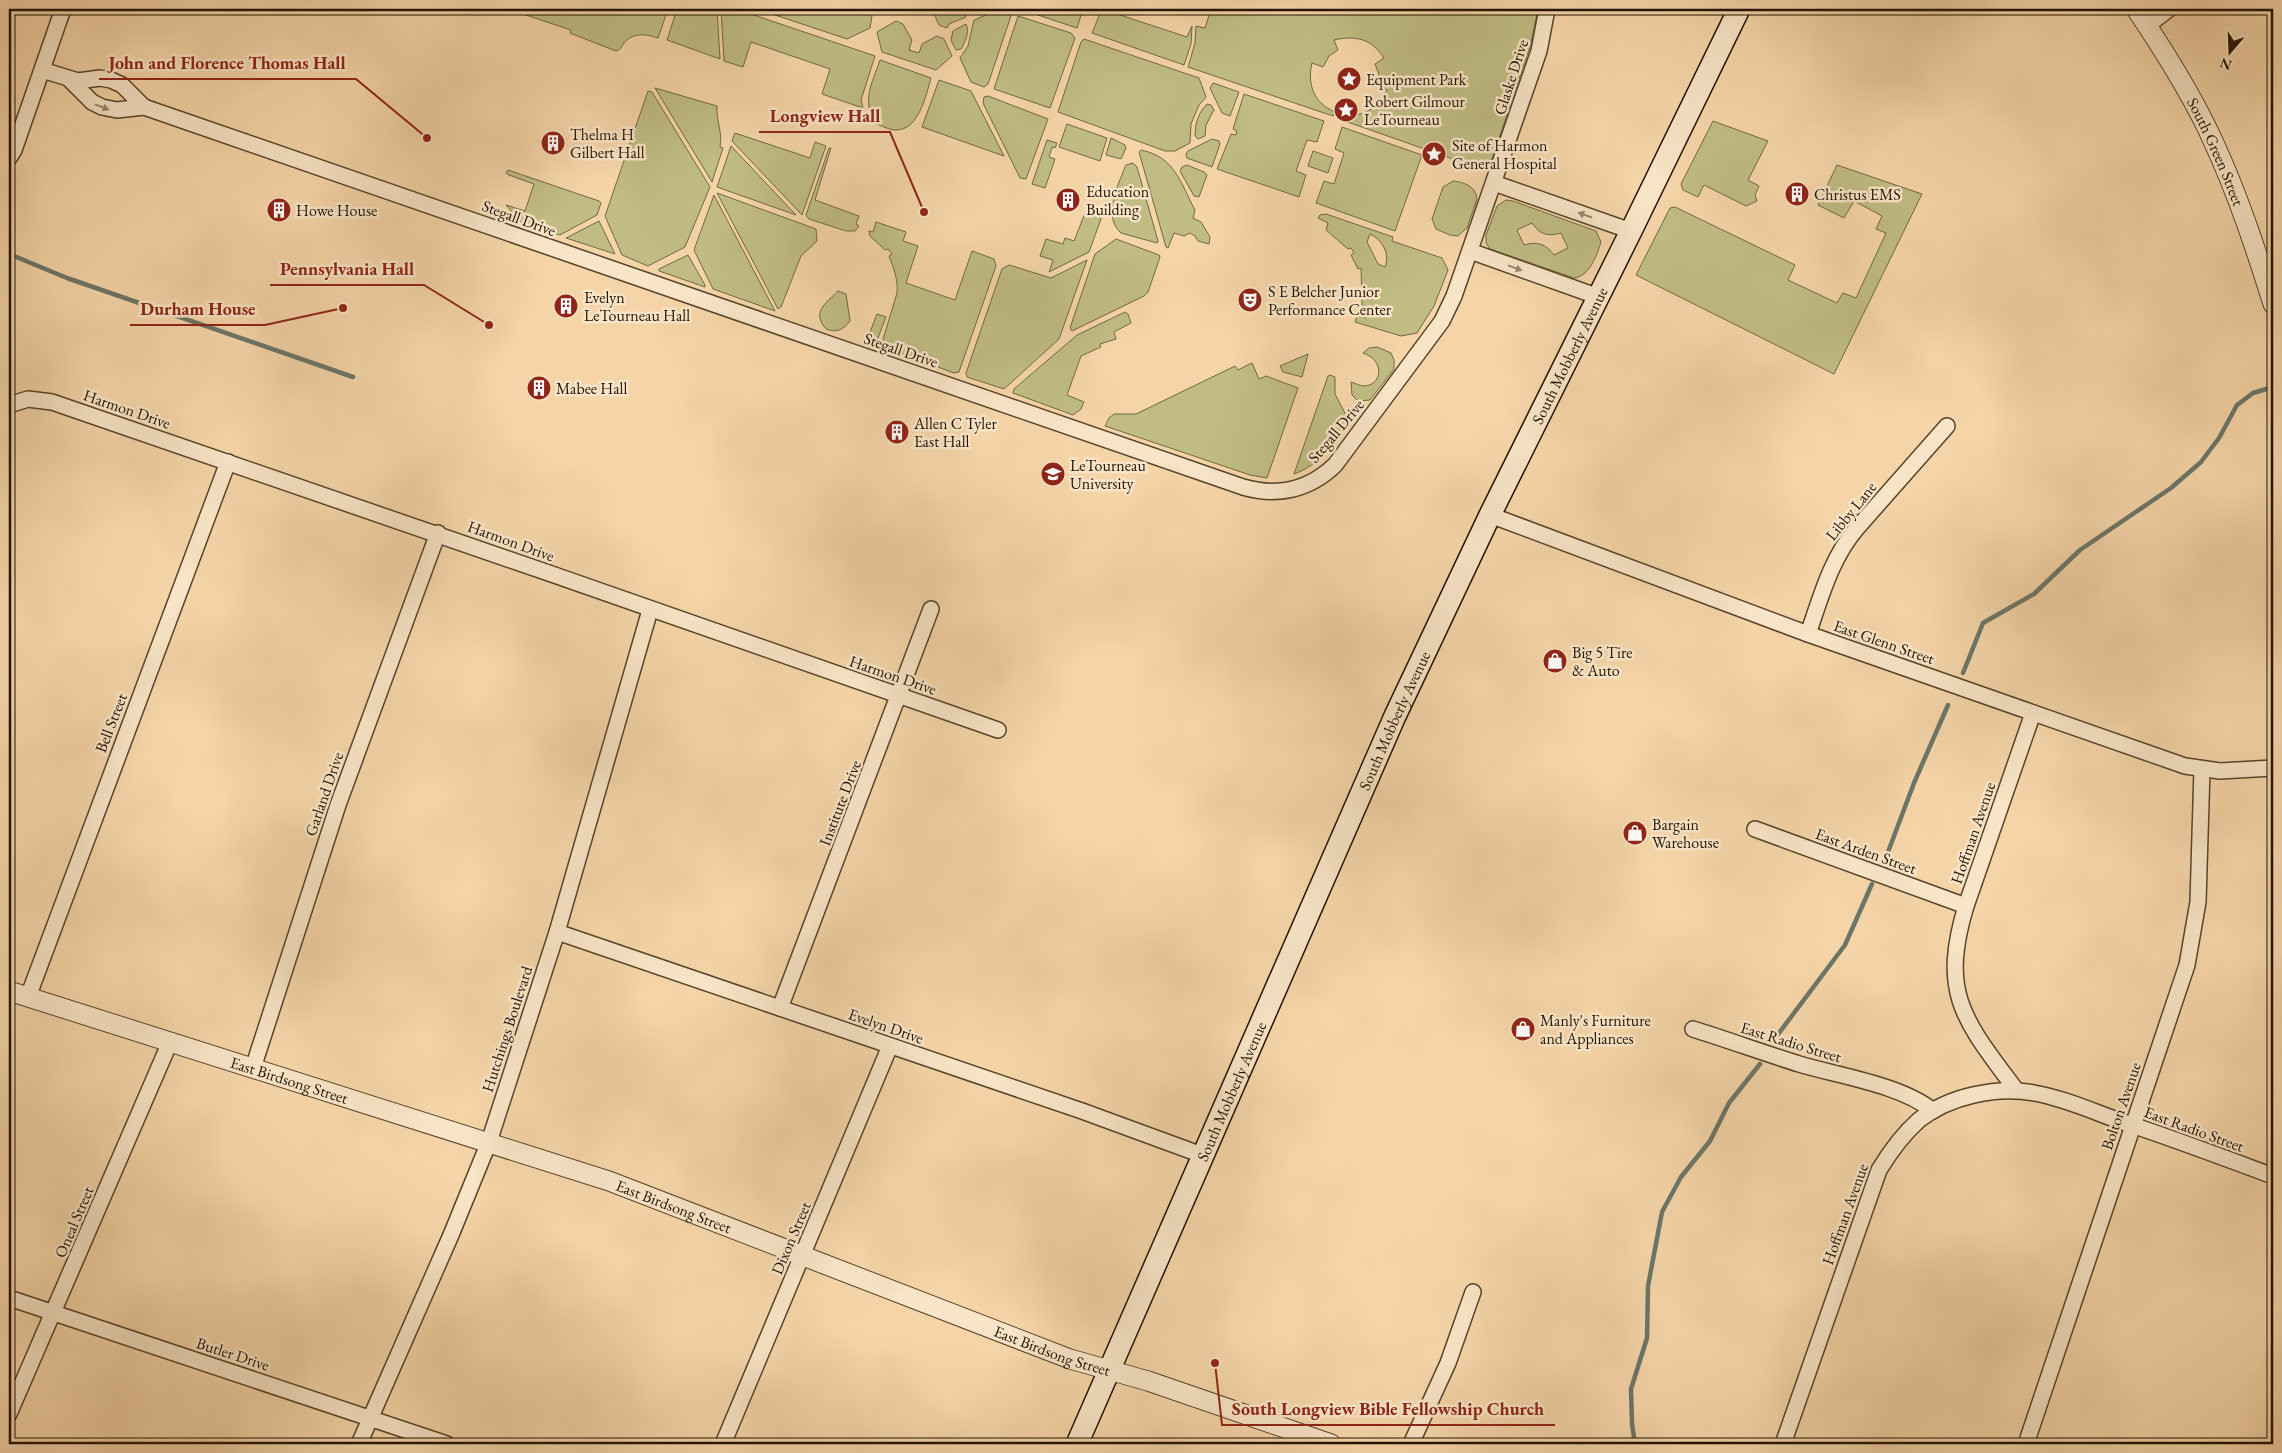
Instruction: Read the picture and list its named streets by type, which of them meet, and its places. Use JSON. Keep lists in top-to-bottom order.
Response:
{
  "streets": {
    "main road": ["South Mobberly Avenue"],
    "street": [
      "Glaske Drive",
      "South Green Street",
      "Stegall Drive",
      "Harmon Drive",
      "Libby Lane",
      "East Glenn Street",
      "Bell Street",
      "Garland Drive",
      "Institute Drive",
      "Hoffman Avenue",
      "East Arden Street",
      "Evelyn Drive",
      "Hutchings Boulevard",
      "East Radio Street",
      "East Birdsong Street",
      "Bolton Avenue",
      "Oneal Street",
      "Dixon Street",
      "Butler Drive"
    ]
  },
  "crossings": [
    ["Glaske Drive", "Stegall Drive"],
    ["South Mobberly Avenue", "East Glenn Street"],
    ["South Mobberly Avenue", "Evelyn Drive"],
    ["South Mobberly Avenue", "East Birdsong Street"],
    ["Harmon Drive", "Bell Street"],
    ["Harmon Drive", "Garland Drive"],
    ["Harmon Drive", "Institute Drive"],
    ["Harmon Drive", "Hutchings Boulevard"],
    ["Libby Lane", "East Glenn Street"],
    ["East Glenn Street", "Hoffman Avenue"],
    ["East Glenn Street", "Bolton Avenue"],
    ["Bell Street", "East Birdsong Street"],
    ["Garland Drive", "East Birdsong Street"],
    ["Institute Drive", "Evelyn Drive"],
    ["Hoffman Avenue", "East Arden Street"],
    ["Hoffman Avenue", "East Radio Street"],
    ["Evelyn Drive", "Hutchings Boulevard"],
    ["Evelyn Drive", "Dixon Street"],
    ["Hutchings Boulevard", "East Birdsong Street"],
    ["Hutchings Boulevard", "Butler Drive"],
    ["East Radio Street", "Bolton Avenue"],
    ["East Birdsong Street", "Oneal Street"],
    ["East Birdsong Street", "Dixon Street"],
    ["Oneal Street", "Butler Drive"]
  ],
  "places": {
    "place": ["Equipment Park", "Robert Gilmour LeTourneau", "Site of Harmon General Hospital"],
    "other": [
      "John and Florence Thomas Hall",
      "Longview Hall",
      "Durham House",
      "Pennsylvania Hall",
      "South Longview Bible Fellowship Church"
    ],
    "building": [
      "Thelma H Gilbert Hall",
      "Christus EMS",
      "Education Building",
      "Howe House",
      "Evelyn LeTourneau Hall",
      "Mabee Hall",
      "Allen C Tyler East Hall"
    ],
    "theatre": ["S E Belcher Junior Performance Center"],
    "school or university": ["LeTourneau University"],
    "shop": ["Big 5 Tire & Auto", "Bargain Warehouse", "Manly's Furniture and Appliances"]
  },
  "north": "bottom"
}
